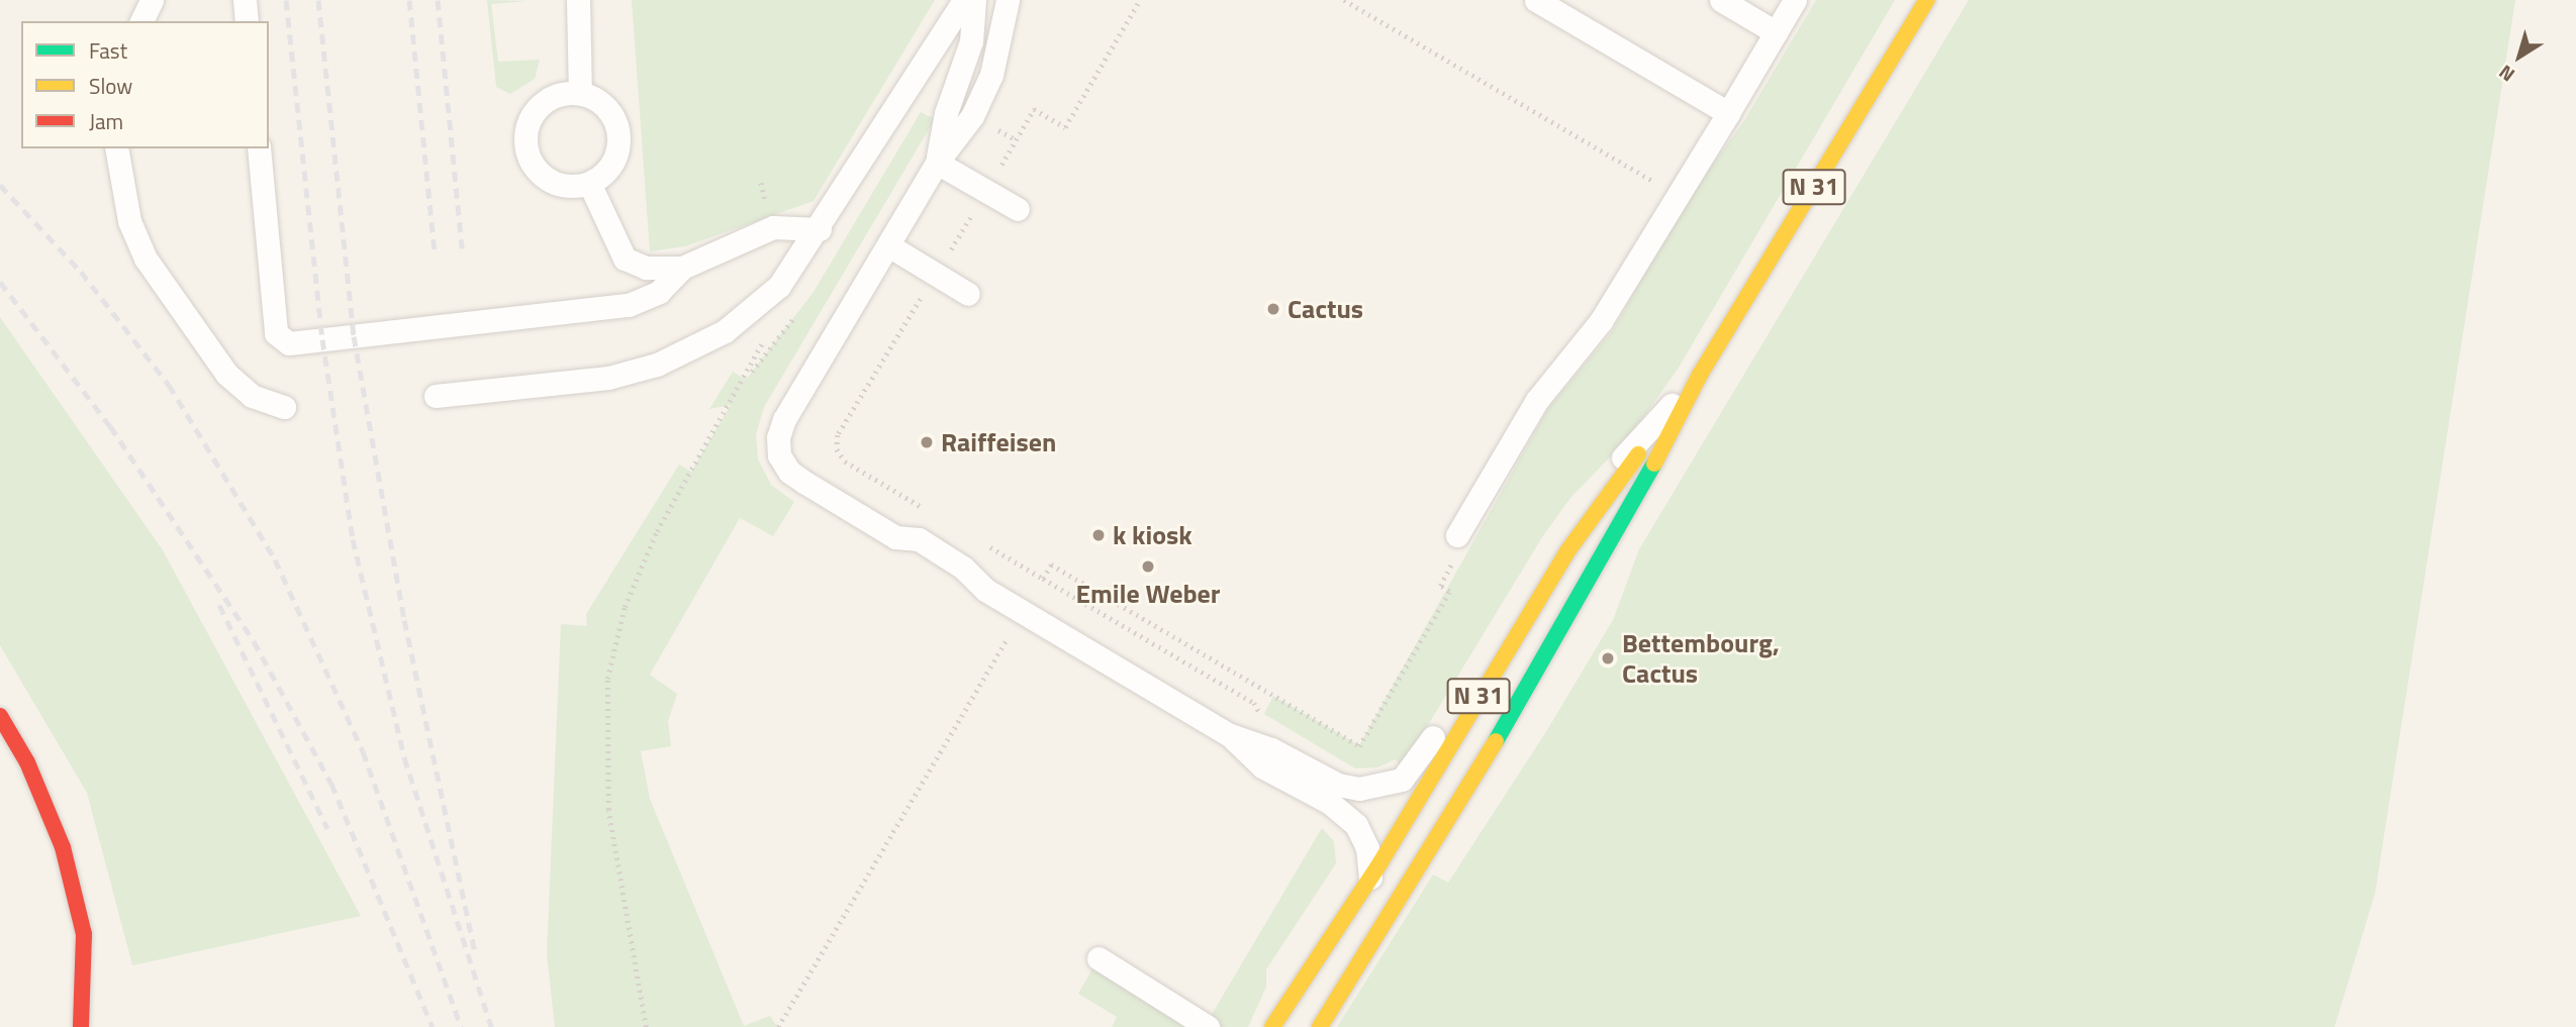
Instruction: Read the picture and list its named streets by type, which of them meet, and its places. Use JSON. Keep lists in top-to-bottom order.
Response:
{
  "streets": {
    "main road": ["N 31"]
  },
  "places": [
    "Cactus",
    "Raiffeisen",
    "k kiosk",
    "Emile Weber",
    "Bettembourg, Cactus"
  ],
  "legend": ["Fast", "Slow", "Jam"],
  "north": "bottom left"
}
